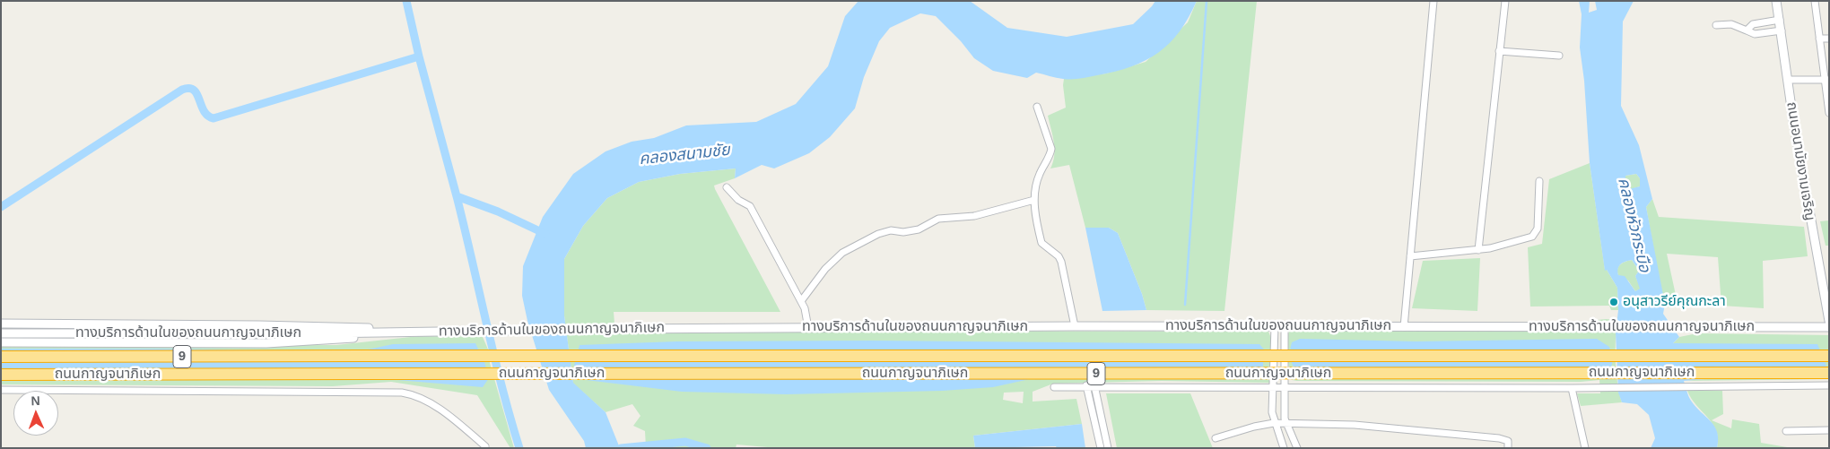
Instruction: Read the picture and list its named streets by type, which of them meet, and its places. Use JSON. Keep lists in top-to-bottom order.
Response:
{
  "streets": {
    "highway": ["9", "ถนนกาญจนาภิเษก"],
    "main road": ["ถนนอนามัยงามเจริญ", "ทางบริการด้านในของถนนกาญจนาภิเษก"]
  },
  "water": ["คลองสนามชัย", "คลองหัวกระบือ"],
  "places": ["อนุสาวรีย์คุณกะลา"],
  "north": "top"
}
